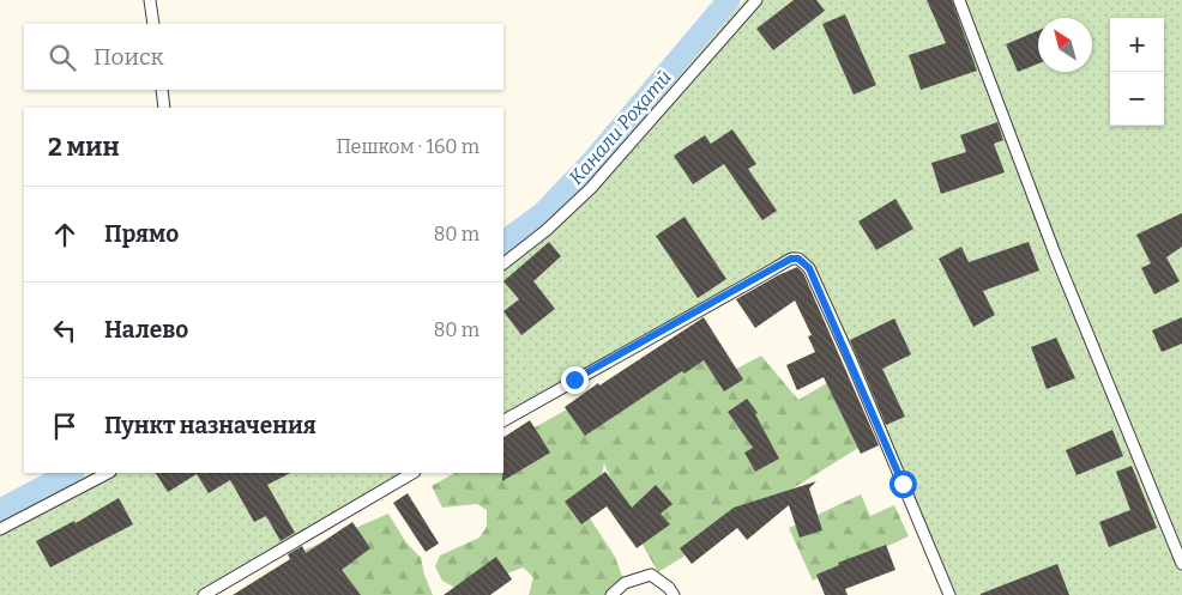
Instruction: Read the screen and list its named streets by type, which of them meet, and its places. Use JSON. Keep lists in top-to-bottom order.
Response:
{
  "water": ["Канали Роҳатӣ"],
  "north": "top left",
  "page": {
    "map_buttons": ["+", "−"],
    "search": "Поиск",
    "heading": ["2 мин", "Пешком · 160 m"],
    "list": [
      ["Прямо", "80 m"],
      ["Налево", "80 m"],
      "Пункт назначения"
    ]
  }
}
